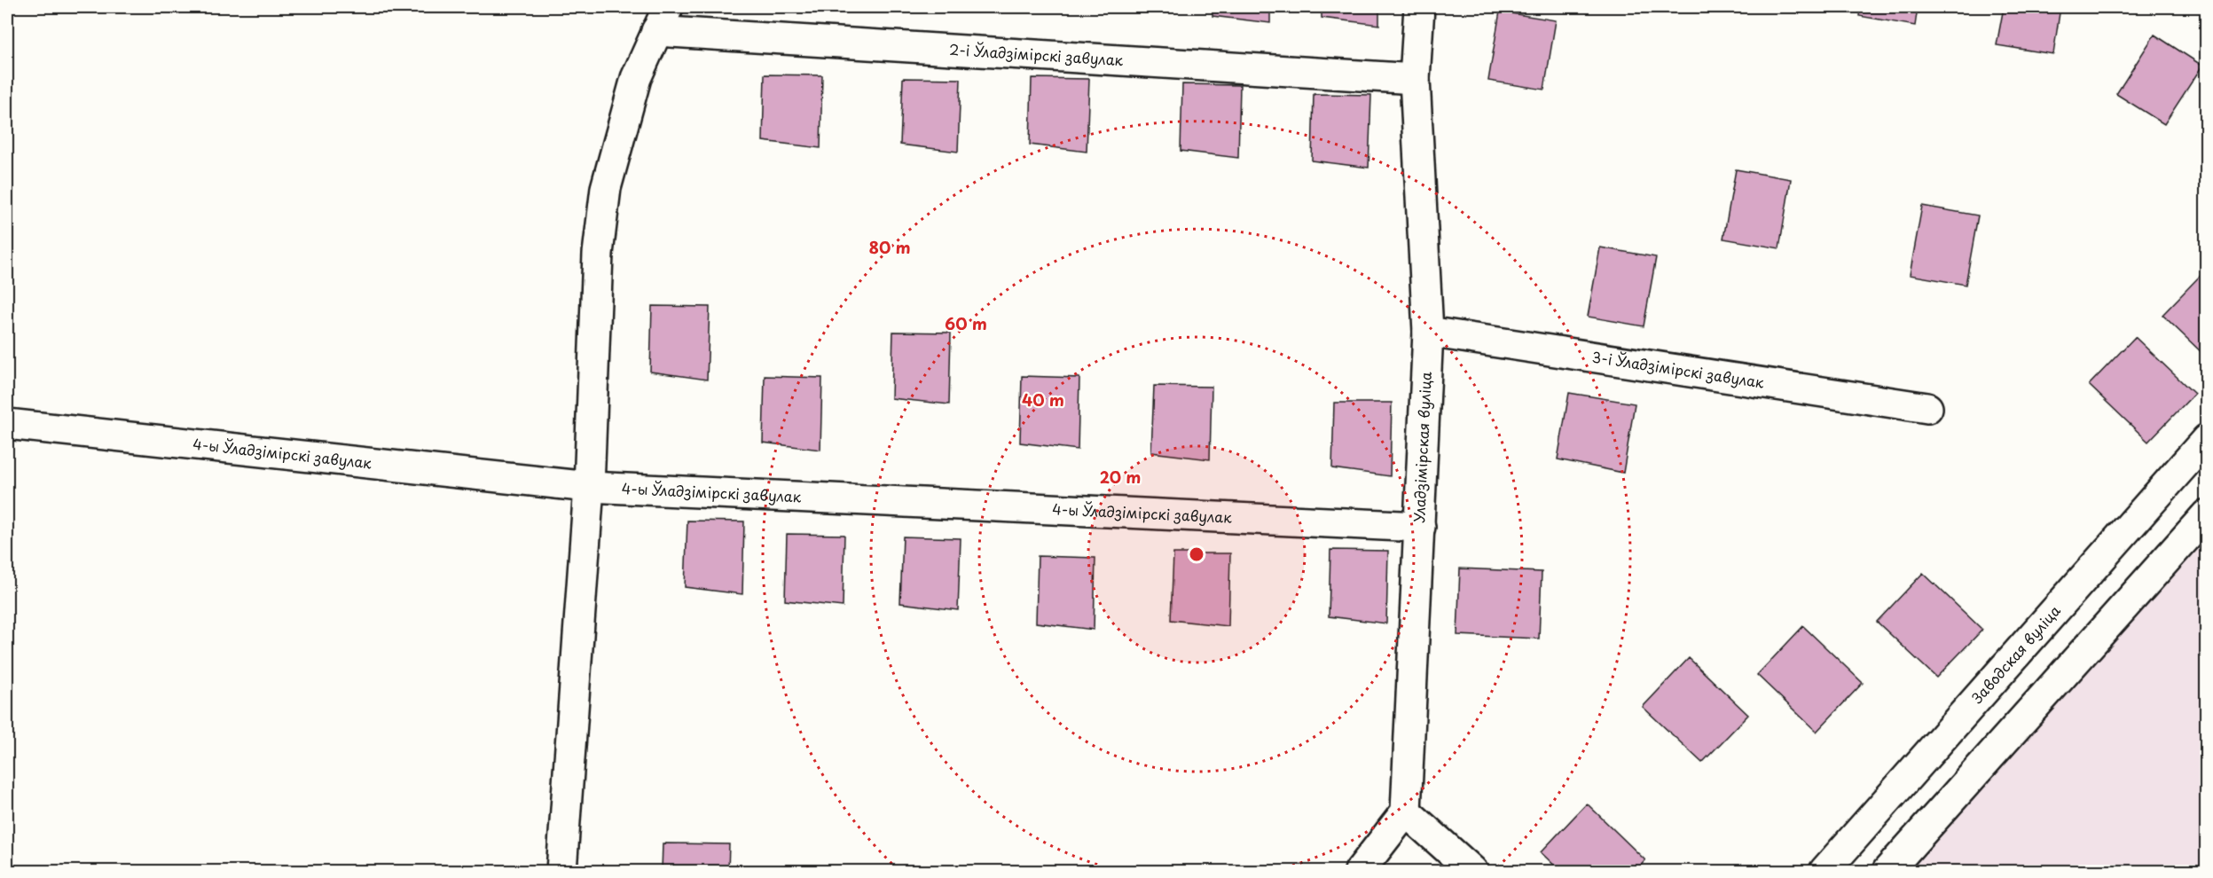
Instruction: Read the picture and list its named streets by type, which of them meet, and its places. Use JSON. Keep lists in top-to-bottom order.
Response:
{
  "streets": {
    "street": [
      "2-і Ўладзімірскі завулак",
      "3-і Ўладзімірскі завулак",
      "Уладзімірская вуліца",
      "4-ы Ўладзімірскі завулак",
      "Заводская вуліца"
    ]
  },
  "crossings": [
    ["2-і Ўладзімірскі завулак", "Уладзімірская вуліца"],
    ["3-і Ўладзімірскі завулак", "Уладзімірская вуліца"],
    ["Уладзімірская вуліца", "4-ы Ўладзімірскі завулак"]
  ],
  "rings": [
    "80 m",
    "60 m",
    "40 m",
    "20 m"
  ]
}
